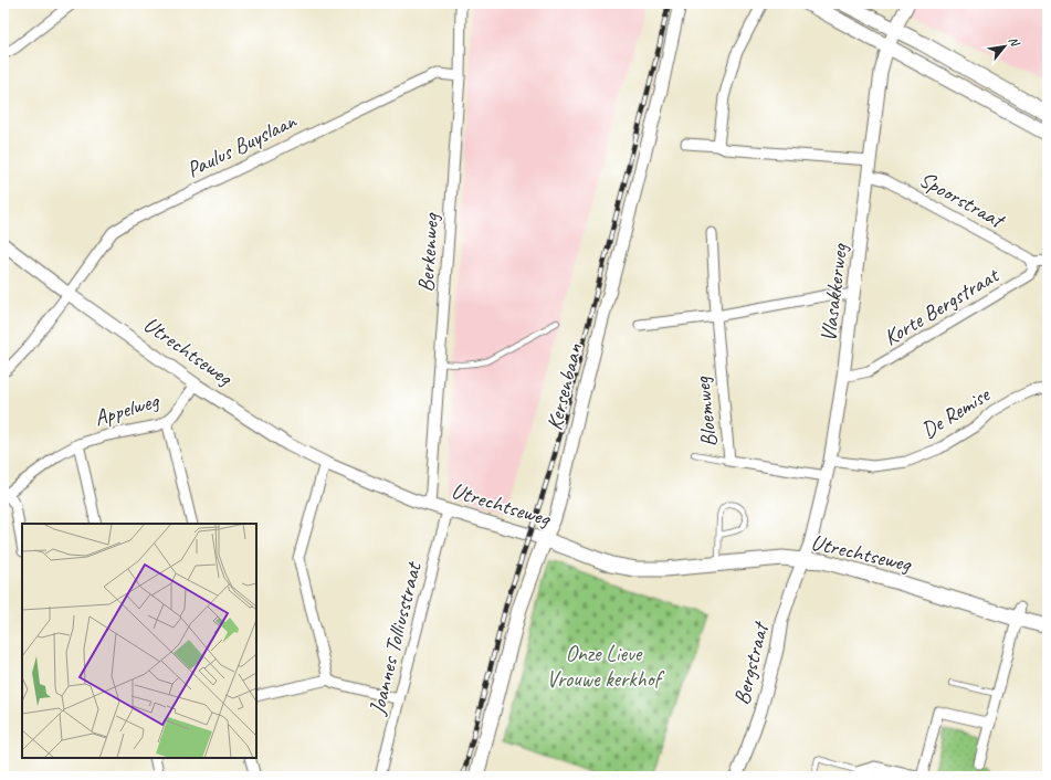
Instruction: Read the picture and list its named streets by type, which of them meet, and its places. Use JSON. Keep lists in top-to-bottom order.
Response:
{
  "streets": {
    "main road": ["Utrechtseweg", "Kersenbaan"],
    "street": [
      "Paulus Buyslaan",
      "Spoorstraat",
      "Berkenweg",
      "Vlasakkerweg",
      "Korte Bergstraat",
      "Appelweg",
      "Bloemweg",
      "De Remise",
      "Joannes Tolliusstraat",
      "Bergstraat"
    ]
  },
  "crossings": [
    ["Paulus Buyslaan", "Berkenweg"],
    ["Paulus Buyslaan", "Utrechtseweg"],
    ["Spoorstraat", "Vlasakkerweg"],
    ["Spoorstraat", "Korte Bergstraat"],
    ["Berkenweg", "Utrechtseweg"],
    ["Vlasakkerweg", "Korte Bergstraat"],
    ["Vlasakkerweg", "Utrechtseweg"],
    ["Vlasakkerweg", "Bloemweg"],
    ["Vlasakkerweg", "De Remise"],
    ["Vlasakkerweg", "Bergstraat"],
    ["Utrechtseweg", "Kersenbaan"],
    ["Utrechtseweg", "Appelweg"],
    ["Utrechtseweg", "Joannes Tolliusstraat"],
    ["Utrechtseweg", "Bergstraat"]
  ],
  "parks": ["Onze Lieve Vrouwe kerkhof"],
  "north": "top right"
}
